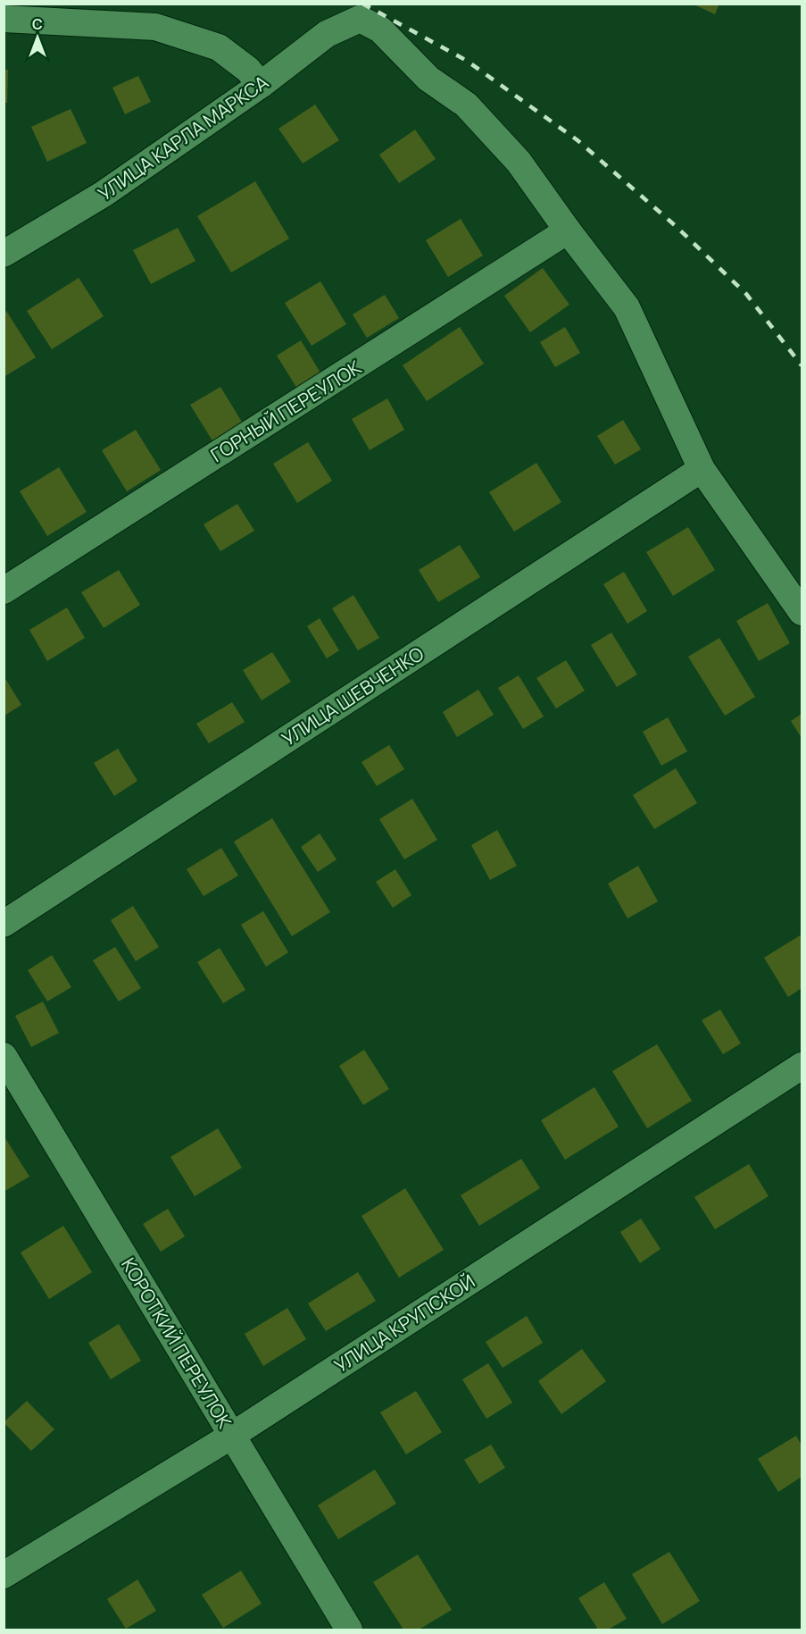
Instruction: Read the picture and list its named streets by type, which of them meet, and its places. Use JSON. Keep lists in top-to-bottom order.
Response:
{
  "streets": {
    "street": [
      "УЛИЦА КАРЛА МАРКСА",
      "ГОРНЫЙ ПЕРЕУЛОК",
      "УЛИЦА ШЕВЧЕНКО",
      "УЛИЦА КРУПСКОЙ",
      "КОРОТКИЙ ПЕРЕУЛОК"
    ]
  },
  "crossings": [
    ["УЛИЦА КАРЛА МАРКСА", "ГОРНЫЙ ПЕРЕУЛОК"],
    ["УЛИЦА КРУПСКОЙ", "КОРОТКИЙ ПЕРЕУЛОК"]
  ],
  "north": "top"
}
